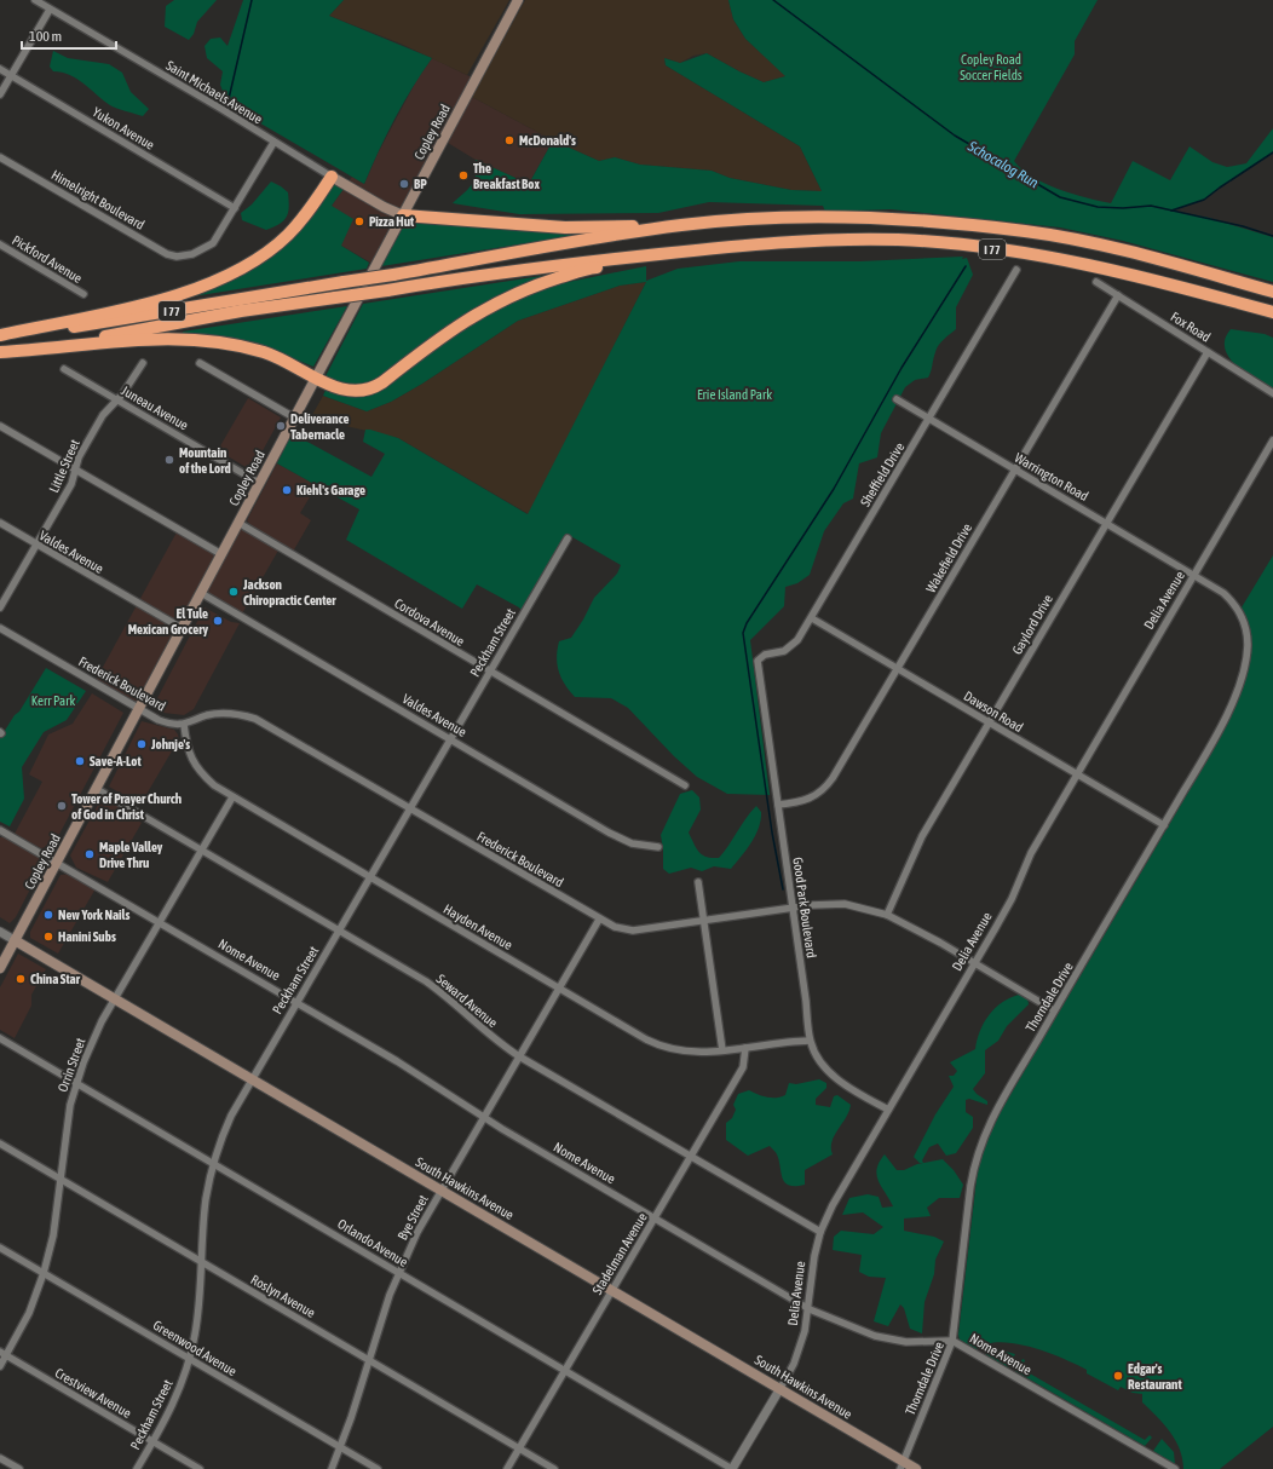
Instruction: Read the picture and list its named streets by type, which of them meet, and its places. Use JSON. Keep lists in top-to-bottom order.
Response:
{
  "streets": {
    "highway": ["I 77"],
    "main road": ["Copley Road", "South Hawkins Avenue"],
    "street": [
      "Saint Michaels Avenue",
      "Yukon Avenue",
      "Himelright Boulevard",
      "Pickford Avenue",
      "Fox Road",
      "Juneau Avenue",
      "Little Street",
      "Sheffield Drive",
      "Warrington Road",
      "Valdes Avenue",
      "Wakefield Drive",
      "Delia Avenue",
      "Cordova Avenue",
      "Gaylord Drive",
      "Peckham Street",
      "Frederick Boulevard",
      "Dawson Road",
      "Good Park Boulevard",
      "Hayden Avenue",
      "Nome Avenue",
      "Thorndale Drive",
      "Seward Avenue",
      "Orrin Street",
      "Bye Street",
      "Orlando Avenue",
      "Stadelman Avenue",
      "Roslyn Avenue",
      "Greenwood Avenue",
      "Crestview Avenue"
    ]
  },
  "crossings": [
    ["Yukon Avenue", "Himelright Boulevard"],
    ["Copley Road", "Juneau Avenue"],
    ["Copley Road", "Valdes Avenue"],
    ["Copley Road", "Cordova Avenue"],
    ["Copley Road", "Frederick Boulevard"],
    ["Copley Road", "Nome Avenue"],
    ["Copley Road", "Seward Avenue"],
    ["Copley Road", "South Hawkins Avenue"],
    ["Fox Road", "Wakefield Drive"],
    ["Fox Road", "Gaylord Drive"],
    ["Juneau Avenue", "Little Street"],
    ["Little Street", "Valdes Avenue"],
    ["Sheffield Drive", "Warrington Road"],
    ["Sheffield Drive", "Dawson Road"],
    ["Sheffield Drive", "Good Park Boulevard"],
    ["Warrington Road", "Wakefield Drive"],
    ["Warrington Road", "Delia Avenue"],
    ["Warrington Road", "Gaylord Drive"],
    ["Warrington Road", "Thorndale Drive"],
    ["Valdes Avenue", "Peckham Street"],
    ["Wakefield Drive", "Dawson Road"],
    ["Wakefield Drive", "Good Park Boulevard"],
    ["Delia Avenue", "Frederick Boulevard"],
    ["Delia Avenue", "Dawson Road"],
    ["Delia Avenue", "Good Park Boulevard"],
    ["Delia Avenue", "Nome Avenue"],
    ["Delia Avenue", "Thorndale Drive"],
    ["Delia Avenue", "Seward Avenue"],
    ["Delia Avenue", "South Hawkins Avenue"],
    ["Delia Avenue", "Orlando Avenue"],
    ["Cordova Avenue", "Peckham Street"],
    ["Gaylord Drive", "Frederick Boulevard"],
    ["Gaylord Drive", "Dawson Road"],
    ["Peckham Street", "Frederick Boulevard"],
    ["Peckham Street", "Hayden Avenue"],
    ["Peckham Street", "Nome Avenue"],
    ["Peckham Street", "Seward Avenue"],
    ["Peckham Street", "South Hawkins Avenue"],
    ["Peckham Street", "Orlando Avenue"],
    ["Peckham Street", "Roslyn Avenue"],
    ["Peckham Street", "Greenwood Avenue"],
    ["Peckham Street", "Crestview Avenue"],
    ["Frederick Boulevard", "Good Park Boulevard"],
    ["Frederick Boulevard", "Hayden Avenue"],
    ["Frederick Boulevard", "Thorndale Drive"],
    ["Frederick Boulevard", "Bye Street"],
    ["Dawson Road", "Thorndale Drive"],
    ["Good Park Boulevard", "Hayden Avenue"],
    ["Hayden Avenue", "Orrin Street"],
    ["Hayden Avenue", "Bye Street"],
    ["Hayden Avenue", "Stadelman Avenue"],
    ["Nome Avenue", "Thorndale Drive"],
    ["Nome Avenue", "Orrin Street"],
    ["Nome Avenue", "Bye Street"],
    ["Nome Avenue", "Stadelman Avenue"],
    ["Thorndale Drive", "South Hawkins Avenue"],
    ["Seward Avenue", "Orrin Street"],
    ["Seward Avenue", "Bye Street"],
    ["Seward Avenue", "Stadelman Avenue"],
    ["Orrin Street", "South Hawkins Avenue"],
    ["Orrin Street", "Orlando Avenue"],
    ["Orrin Street", "Roslyn Avenue"],
    ["Orrin Street", "Greenwood Avenue"],
    ["Orrin Street", "Crestview Avenue"],
    ["South Hawkins Avenue", "Bye Street"],
    ["South Hawkins Avenue", "Stadelman Avenue"],
    ["Bye Street", "Orlando Avenue"],
    ["Bye Street", "Roslyn Avenue"],
    ["Bye Street", "Greenwood Avenue"],
    ["Orlando Avenue", "Stadelman Avenue"],
    ["Stadelman Avenue", "Roslyn Avenue"]
  ],
  "water": ["Schocalog Run"],
  "parks": ["Copley Road Soccer Fields", "Erie Island Park", "Kerr Park"],
  "places": [
    "McDonald's",
    "The Breakfast Box",
    "BP",
    "Pizza Hut",
    "Deliverance Tabernacle",
    "Mountain of the Lord",
    "Kiehl's Garage",
    "Jackson Chiropractic Center",
    "El Tule Mexican Grocery",
    "Johnje's",
    "Save-A-Lot",
    "Tower of Prayer Church of God in Christ",
    "Maple Valley Drive Thru",
    "New York Nails",
    "Hanini Subs",
    "China Star",
    "Edgar's Restaurant"
  ],
  "scale_bar": "100 m"
}
